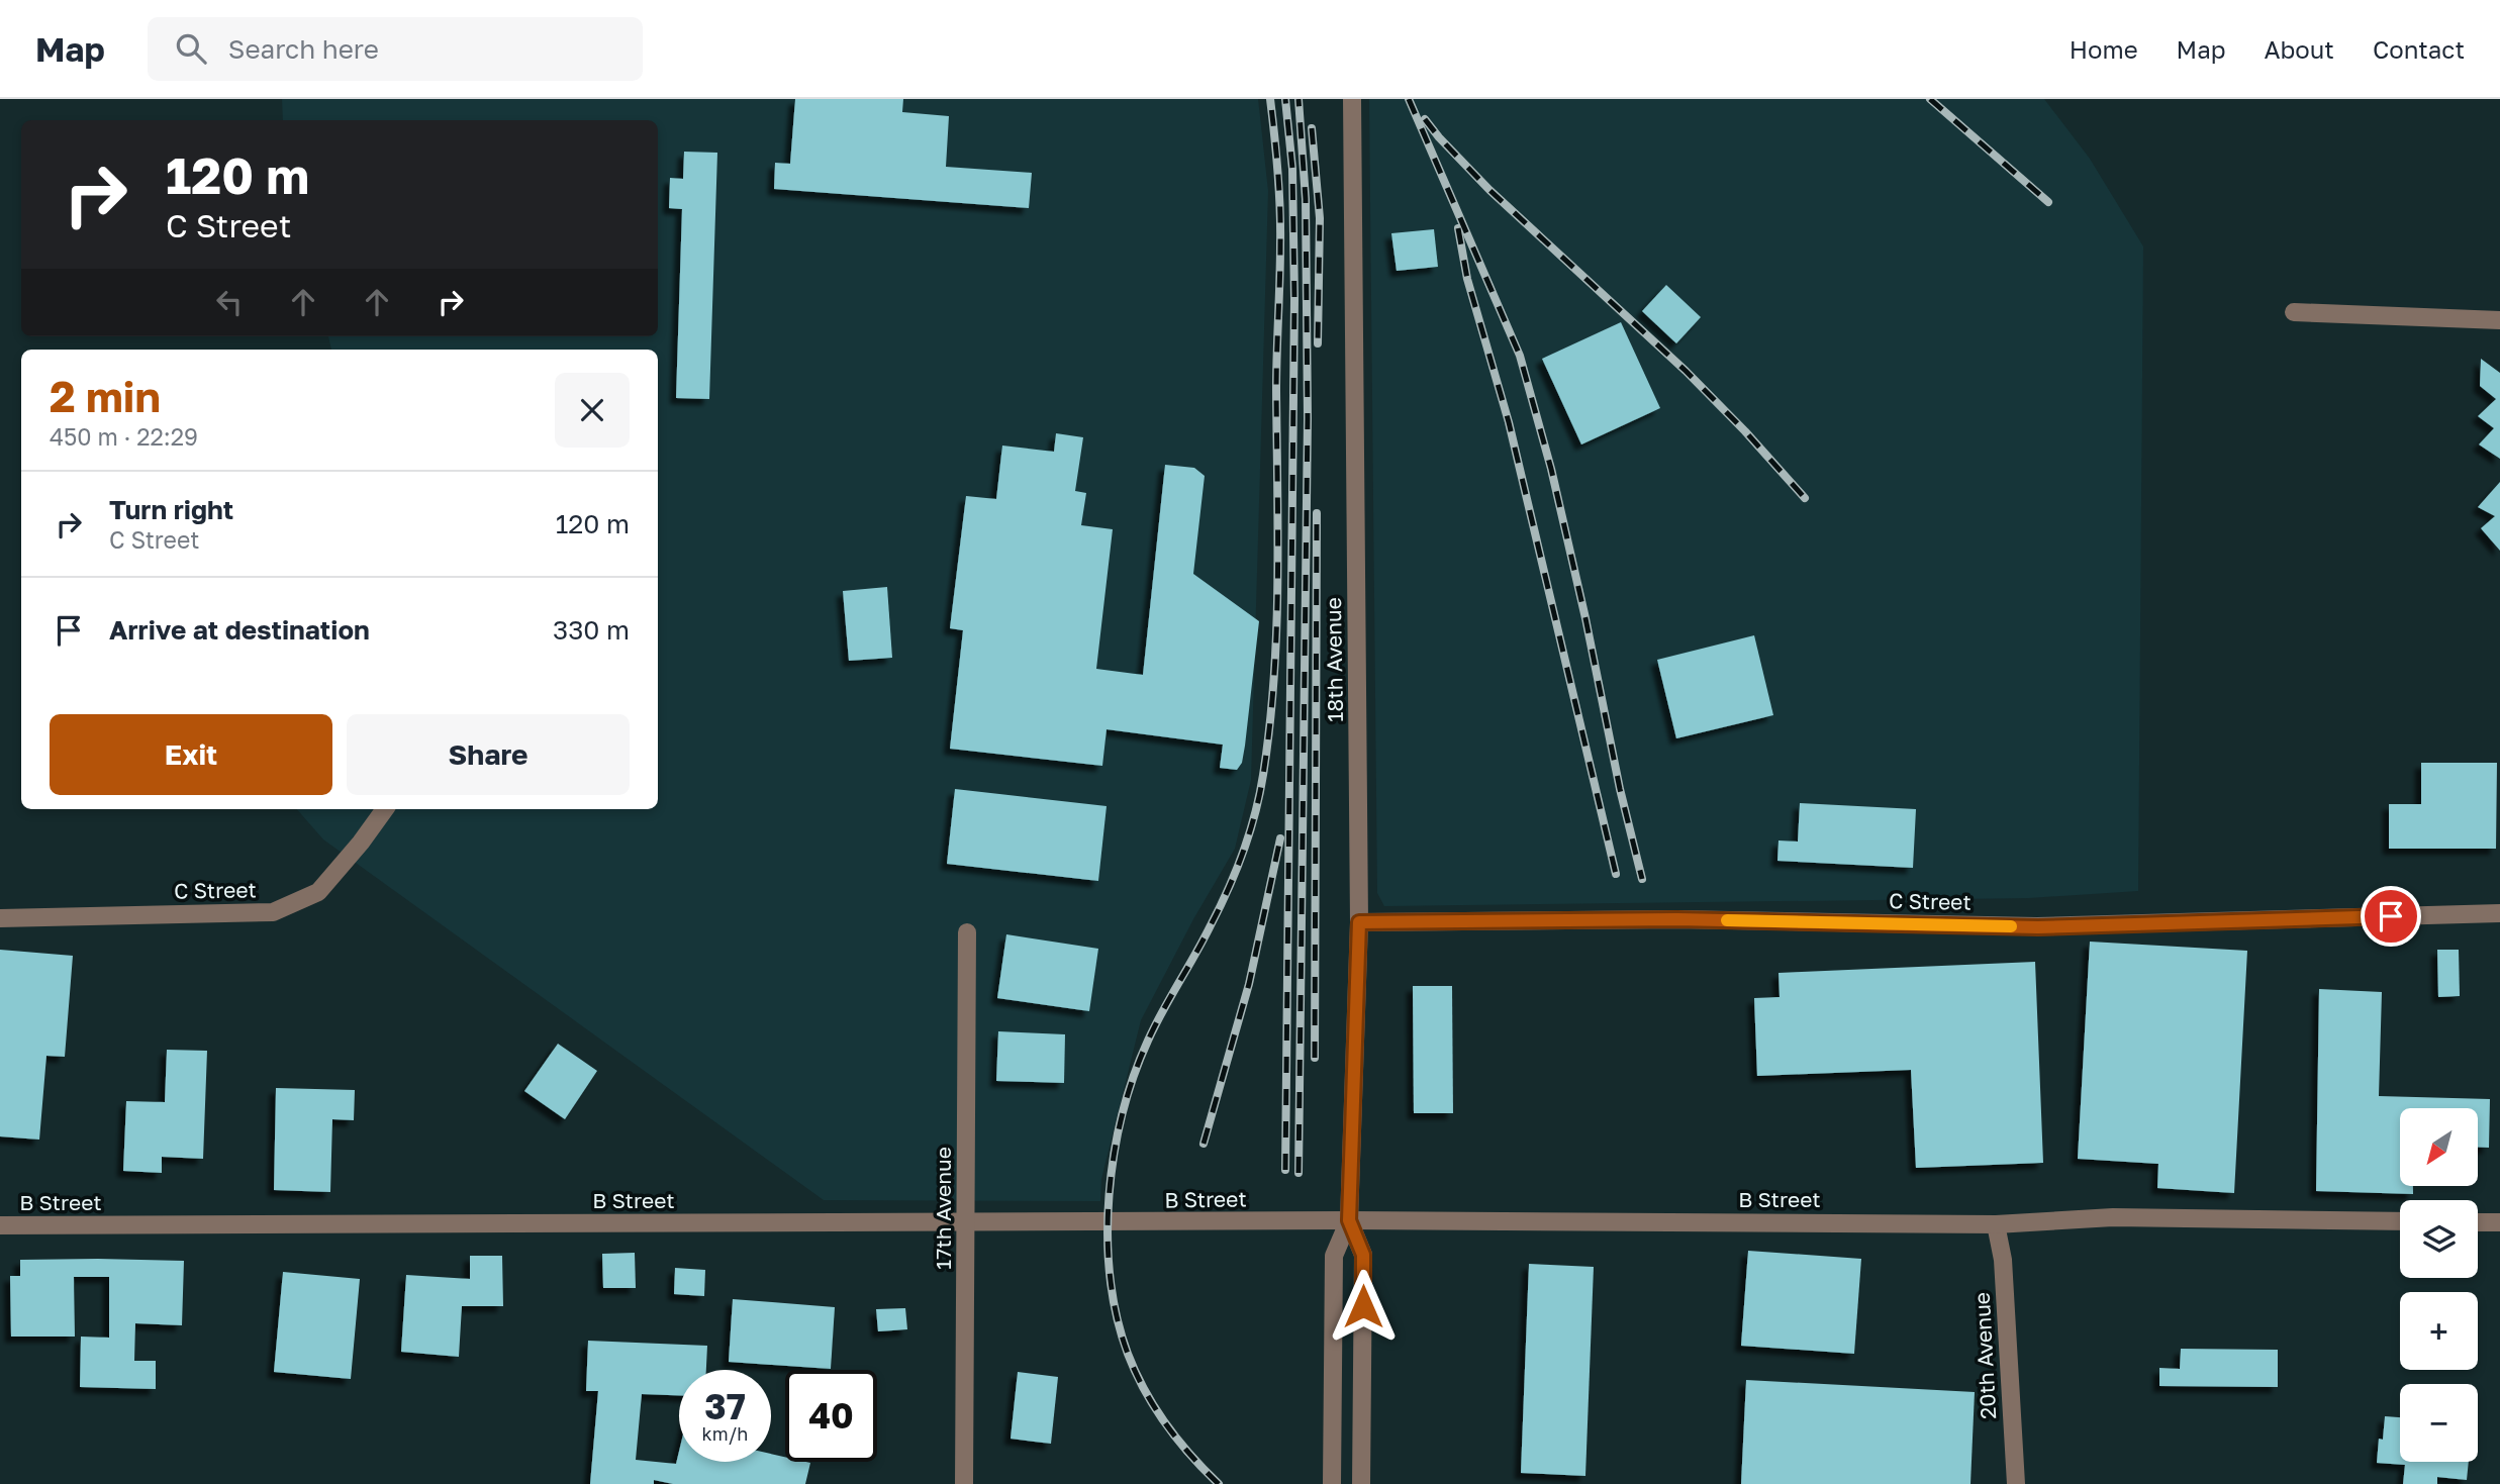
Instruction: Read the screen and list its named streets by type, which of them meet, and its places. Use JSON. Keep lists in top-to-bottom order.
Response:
{
  "streets": {
    "street": [
      "18th Avenue",
      "C Street",
      "B Street",
      "17th Avenue",
      "20th Avenue"
    ]
  },
  "crossings": [
    ["18th Avenue", "C Street"],
    ["18th Avenue", "B Street"],
    ["B Street", "17th Avenue"],
    ["B Street", "20th Avenue"]
  ],
  "north": "bottom left",
  "page": {
    "header": "Map",
    "search": "Search here",
    "nav": [
      "Home",
      "Map",
      "About",
      "Contact"
    ],
    "turn": ["120 m", "C Street"],
    "heading": ["2 min", "450 m · 22:29"],
    "list": [
      {
        "name": "Turn right",
        "note": "C Street",
        "value": "120 m"
      },
      {
        "name": "Arrive at destination",
        "value": "330 m"
      }
    ],
    "buttons": ["Exit", "Share"],
    "map_buttons": ["+", "−"],
    "speed": "37 km/h",
    "limit": "40"
  }
}
